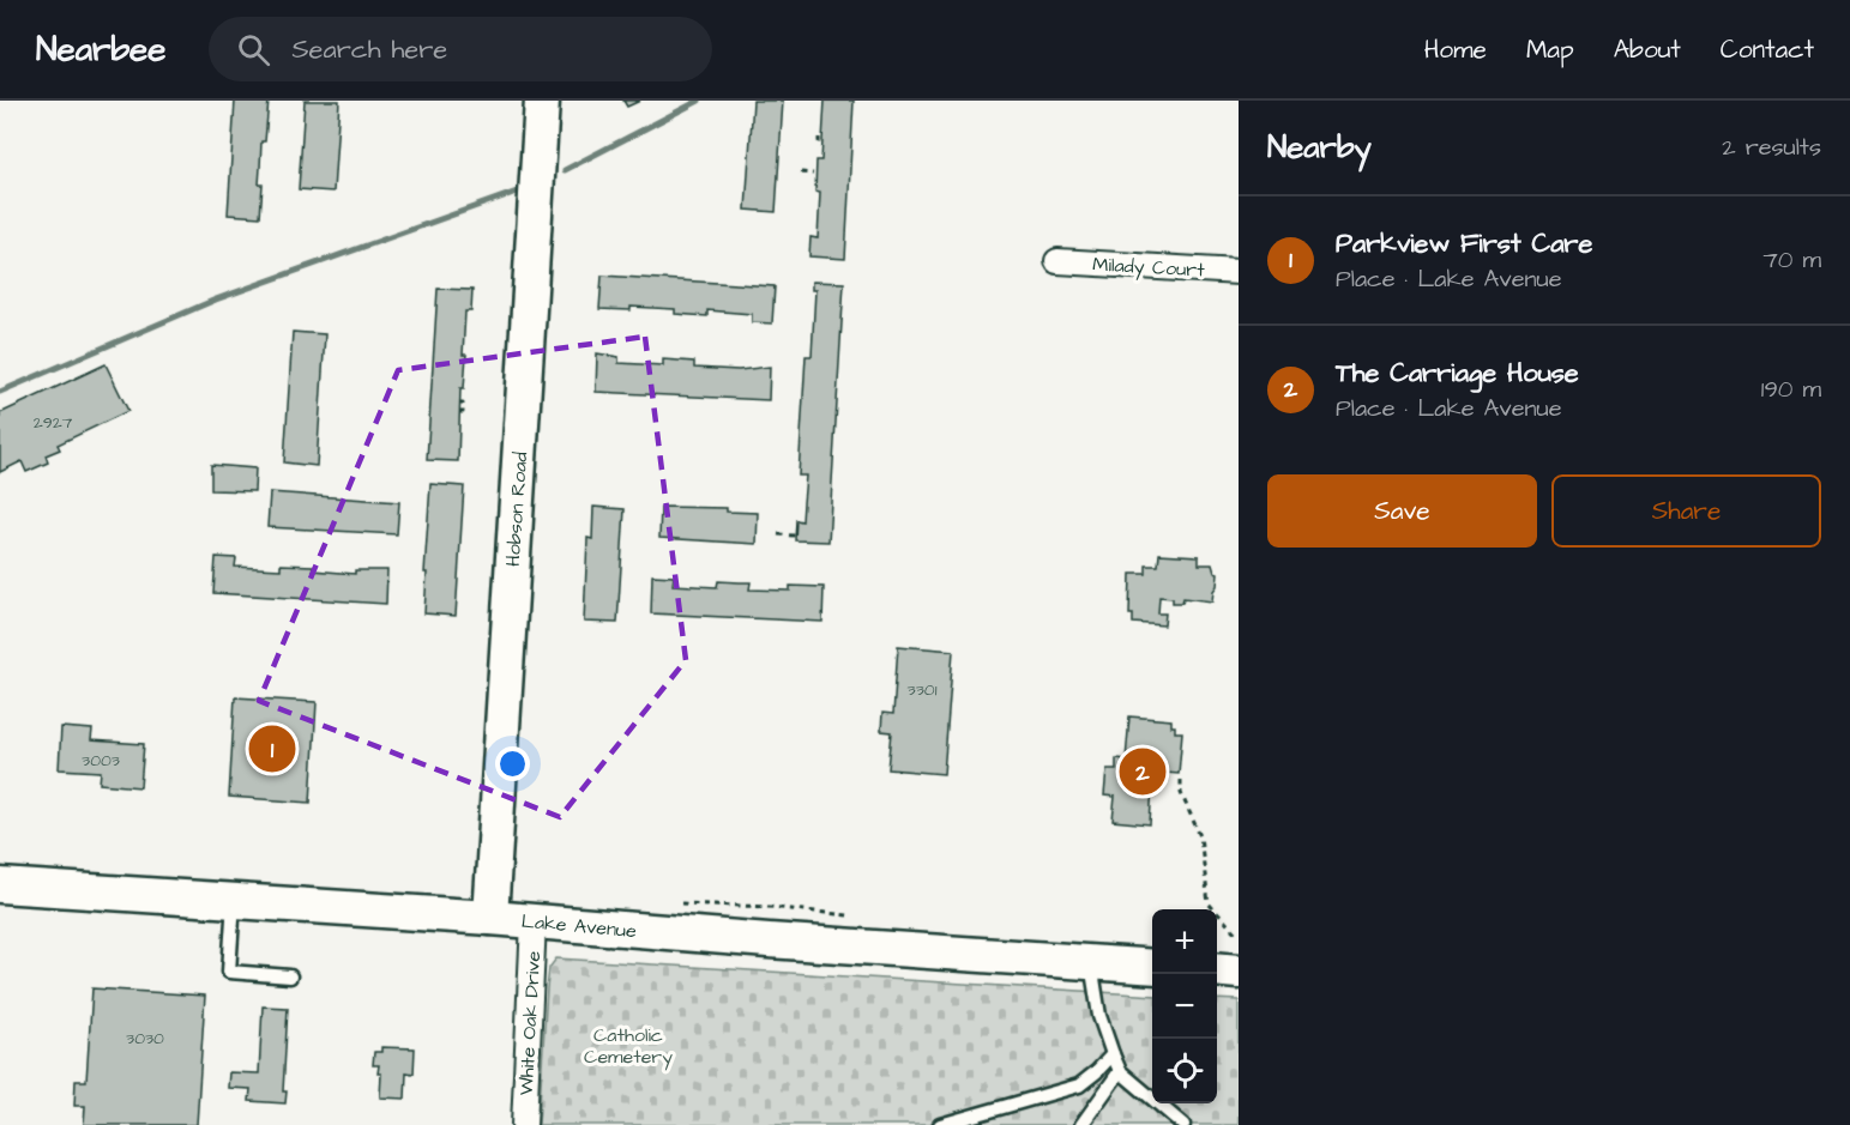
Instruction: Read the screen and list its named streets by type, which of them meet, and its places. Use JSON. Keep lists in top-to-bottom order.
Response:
{
  "streets": {
    "main road": ["Hobson Road", "Lake Avenue"],
    "street": ["Milady Court", "White Oak Drive"]
  },
  "crossings": [
    ["Hobson Road", "Lake Avenue"],
    ["Lake Avenue", "White Oak Drive"]
  ],
  "parks": ["Catholic Cemetery"],
  "house_numbers": [
    "2927",
    "3301",
    "3003",
    "3030"
  ],
  "page": {
    "header": "Nearbee",
    "search": "Search here",
    "nav": [
      "Home",
      "Map",
      "About",
      "Contact"
    ],
    "heading": ["Nearby", "2 results"],
    "list": [
      {
        "mark": "1",
        "name": "Parkview First Care",
        "note": "Place · Lake Avenue",
        "value": "70 m"
      },
      {
        "mark": "2",
        "name": "The Carriage House",
        "note": "Place · Lake Avenue",
        "value": "190 m"
      }
    ],
    "buttons": ["Save", "Share"],
    "pins": ["1", "2"],
    "map_buttons": ["+", "−"]
  }
}
